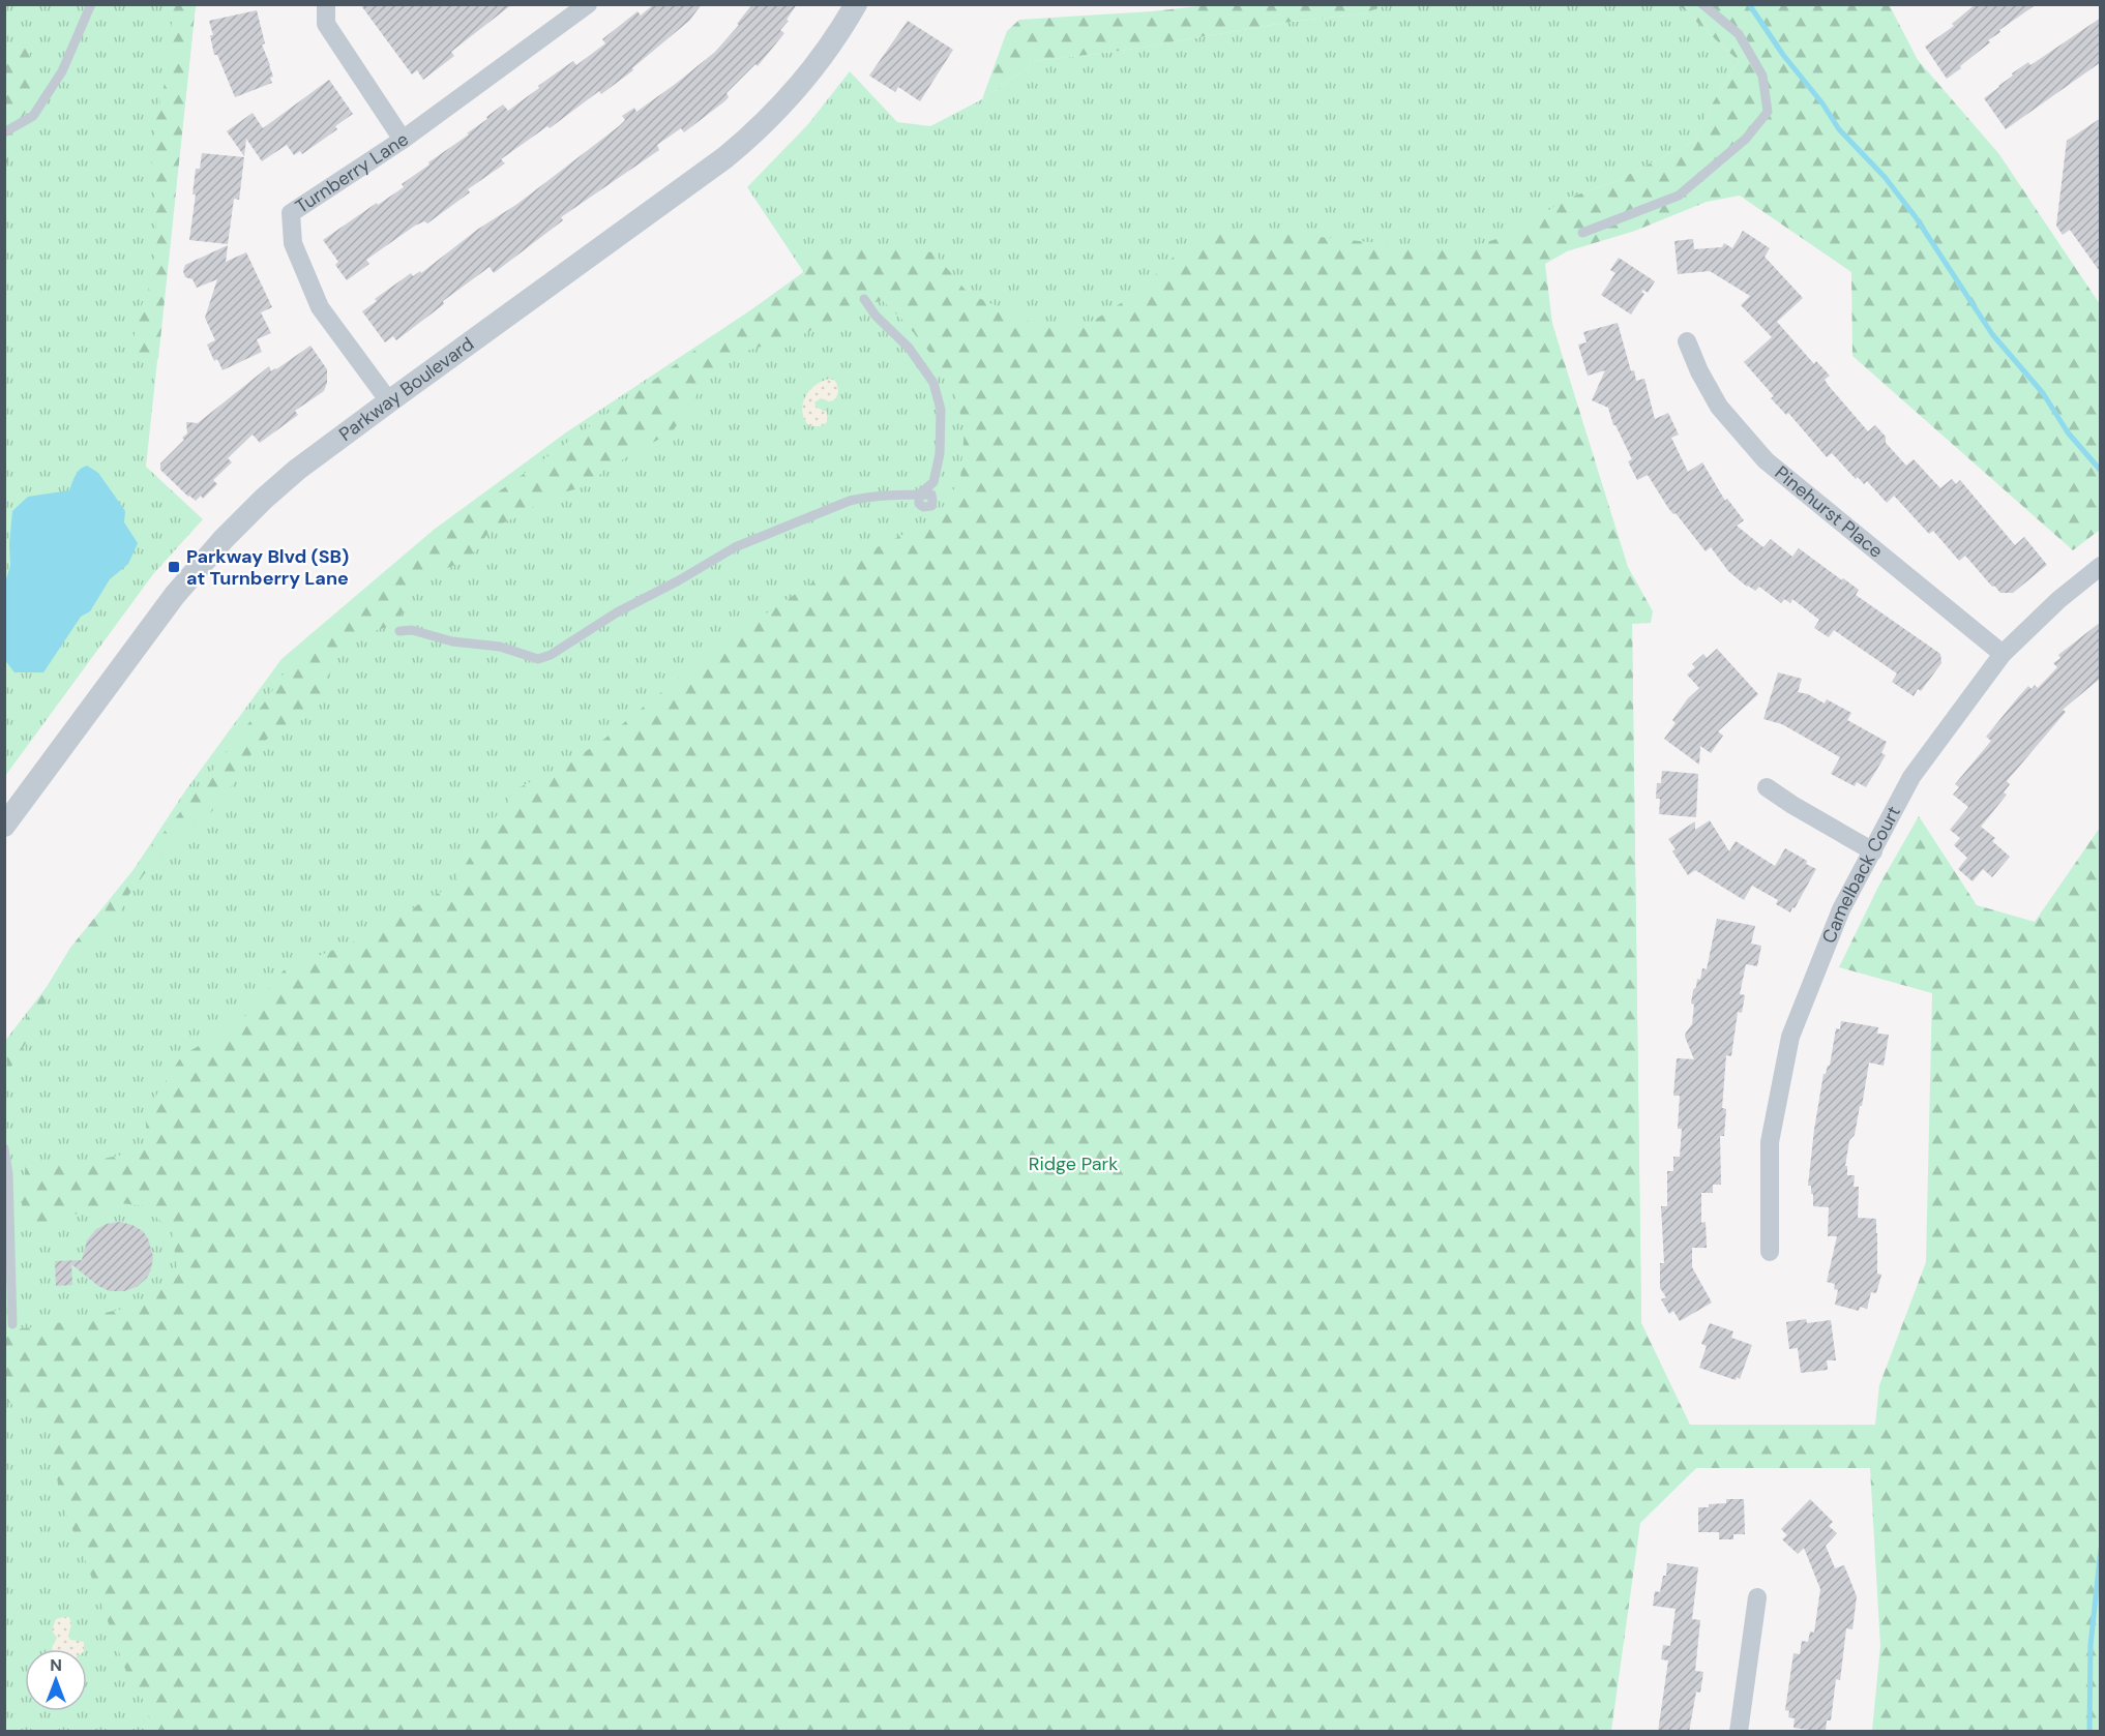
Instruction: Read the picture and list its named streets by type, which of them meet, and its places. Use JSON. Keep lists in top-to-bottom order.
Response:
{
  "streets": {
    "street": [
      "Turnberry Lane",
      "Parkway Boulevard",
      "Pinehurst Place",
      "Camelback Court"
    ]
  },
  "crossings": [
    ["Turnberry Lane", "Parkway Boulevard"],
    ["Pinehurst Place", "Camelback Court"]
  ],
  "parks": ["Ridge Park"],
  "places": {
    "transit": ["Parkway Blvd (SB) at Turnberry Lane"]
  },
  "north": "top"
}
